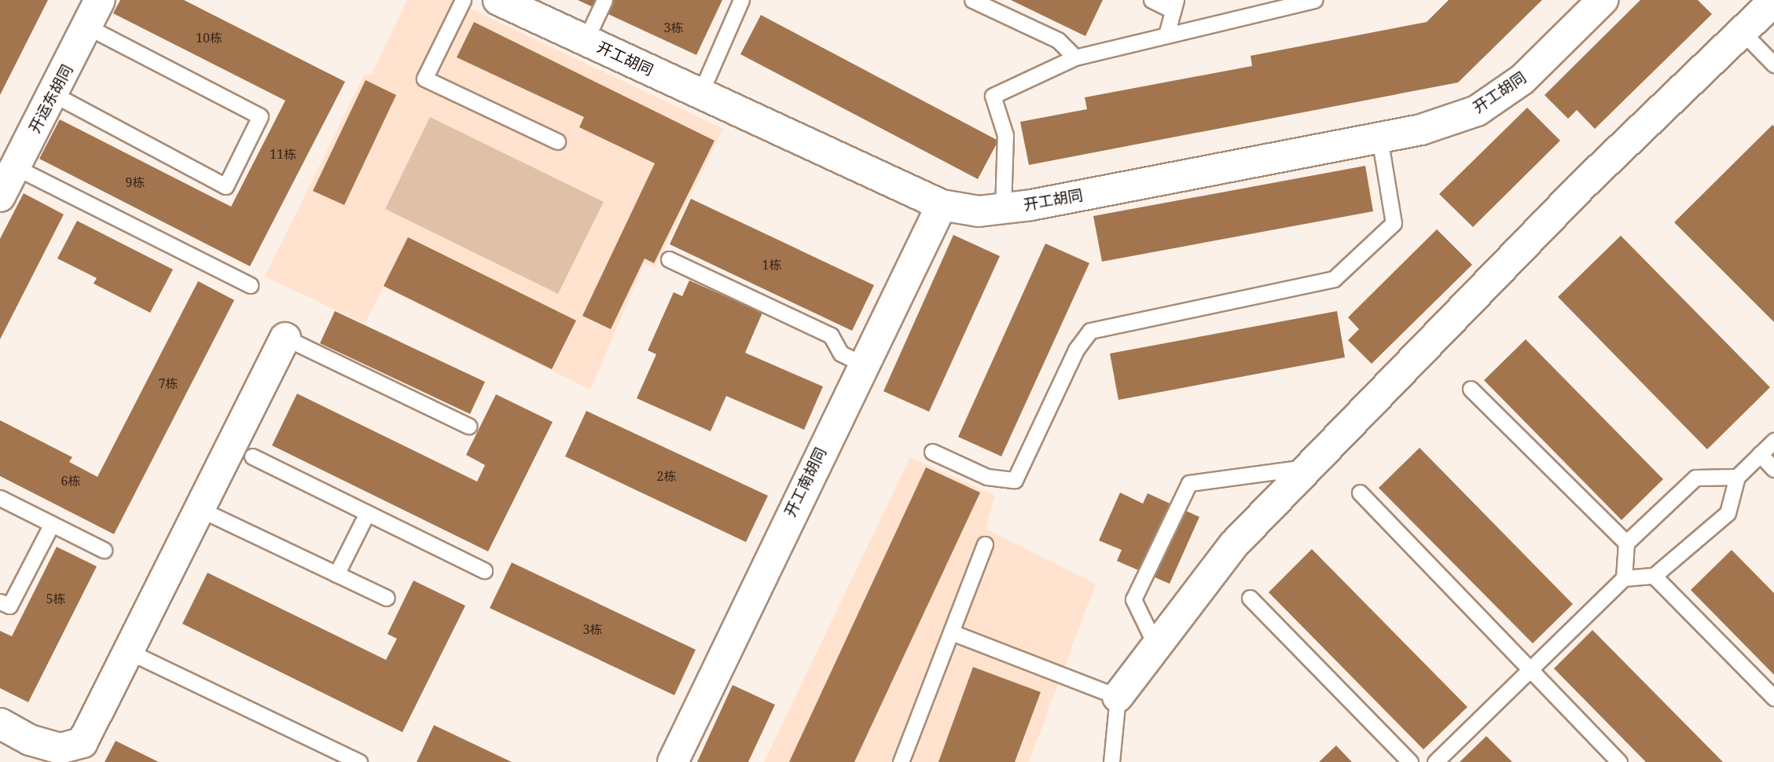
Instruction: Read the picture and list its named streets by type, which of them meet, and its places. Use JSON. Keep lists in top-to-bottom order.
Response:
{
  "streets": {
    "street": ["开工胡同", "开运东胡同", "开工南胡同"]
  },
  "crossings": [
    ["开工胡同", "开工南胡同"]
  ],
  "house_numbers": [
    "3栋",
    "10栋",
    "11栋",
    "9栋",
    "1栋",
    "7栋",
    "2栋",
    "6栋",
    "5栋",
    "3栋"
  ]
}
